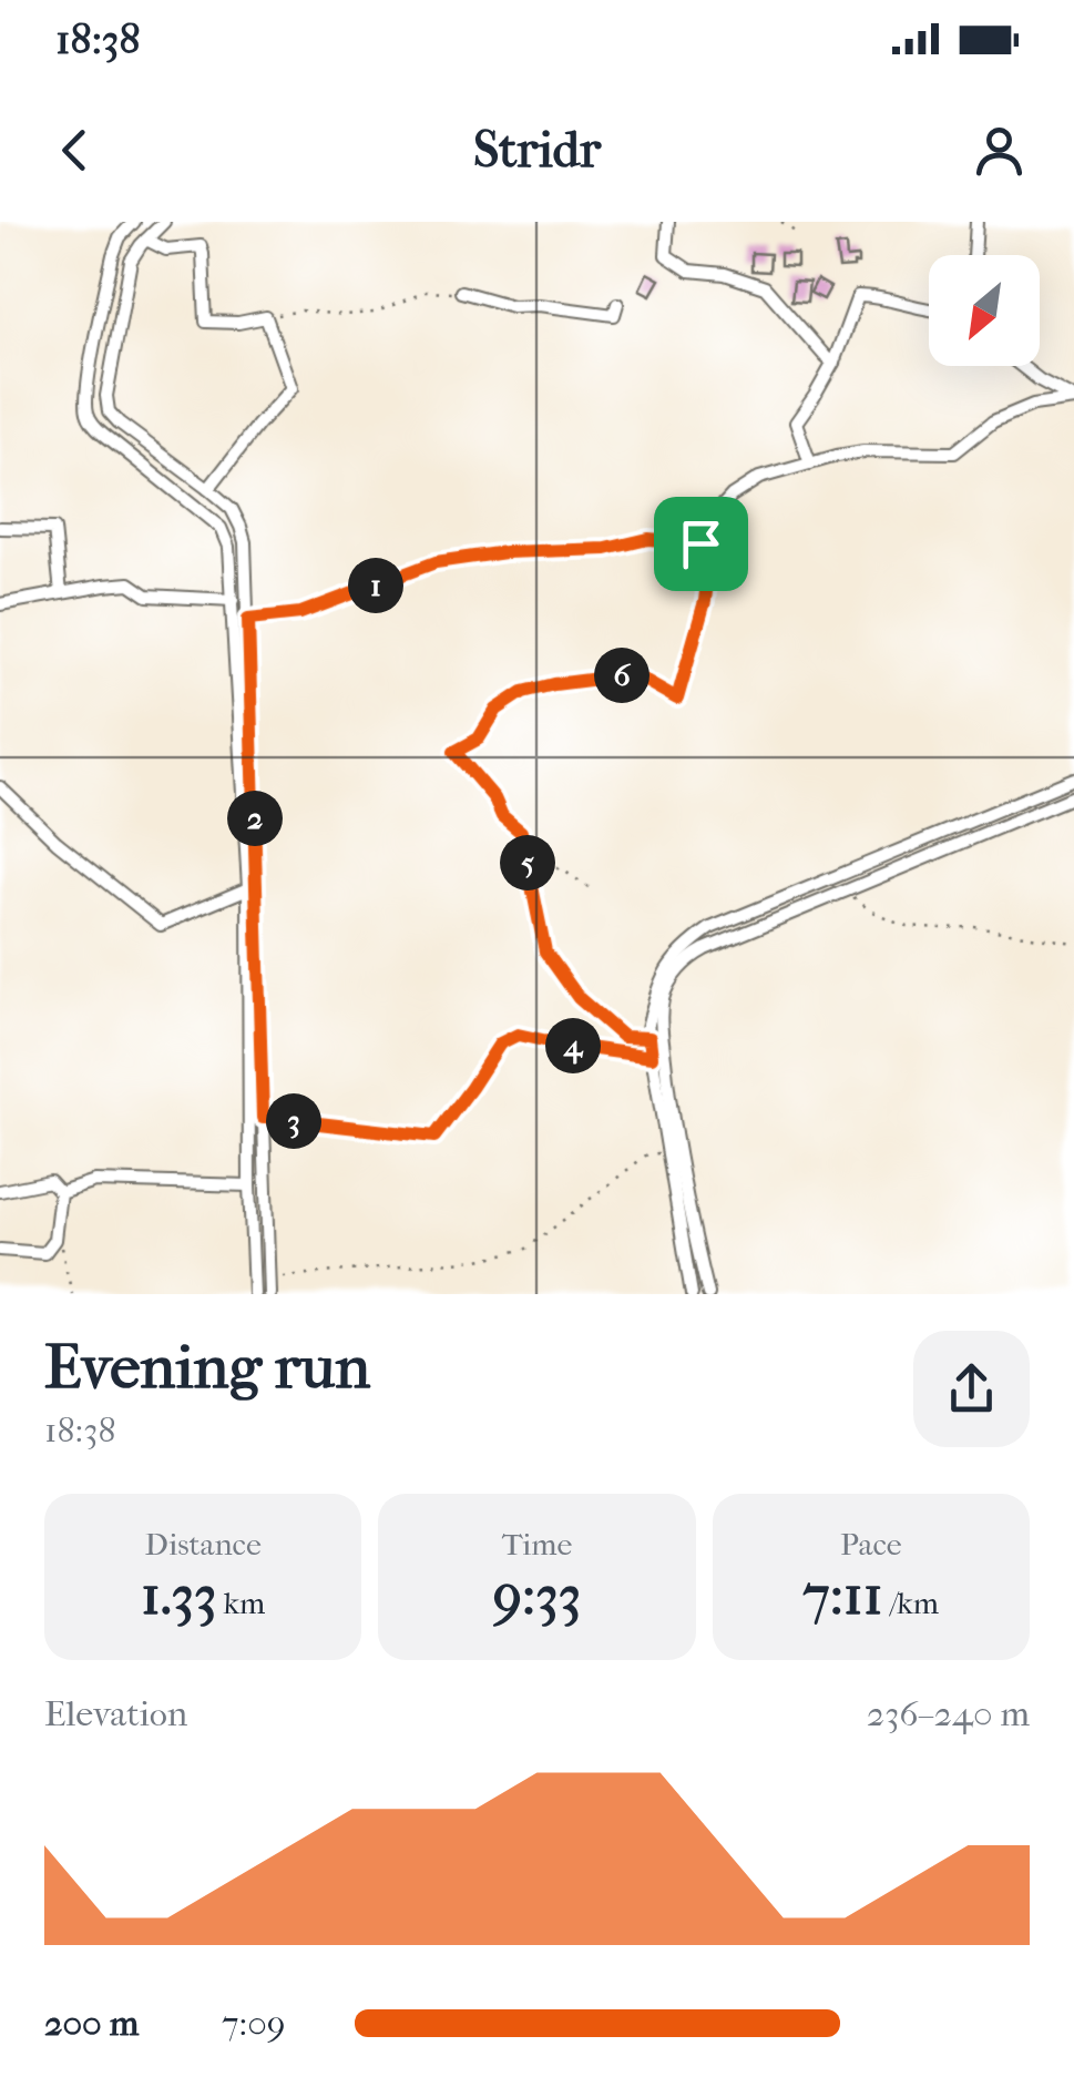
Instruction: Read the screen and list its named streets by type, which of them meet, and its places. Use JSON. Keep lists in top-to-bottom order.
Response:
{
  "north": "bottom left",
  "page": {
    "status": "18:38",
    "header": "Stridr",
    "pins": [
      "1",
      "6",
      "2",
      "5",
      "4",
      "3"
    ],
    "heading": ["Evening run", "18:38"],
    "stats": [
      ["Distance", "1.33 km"],
      ["Time", "9:33"],
      ["Pace", "7:11 /km"]
    ],
    "chart": ["Elevation", "236–240 m"],
    "list": [
      {
        "name": "200 m",
        "note": "7:09"
      }
    ]
  }
}
